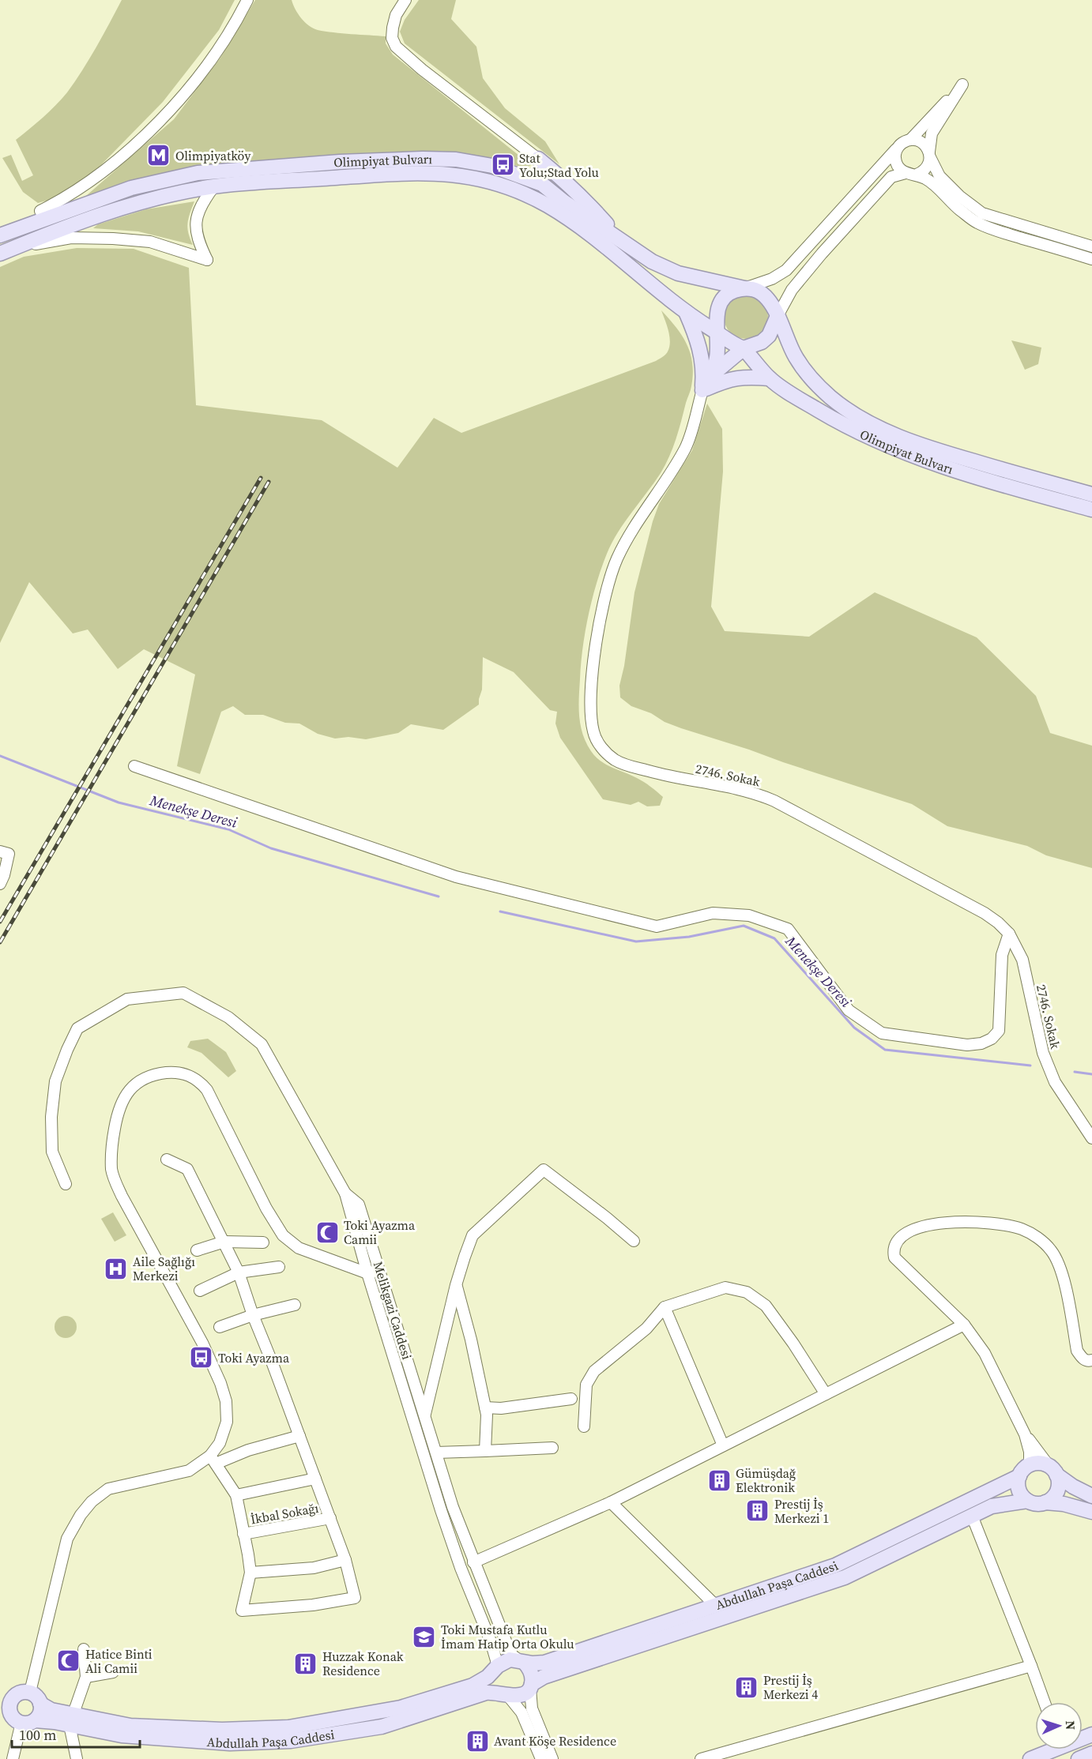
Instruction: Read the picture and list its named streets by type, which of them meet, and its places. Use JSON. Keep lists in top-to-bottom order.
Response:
{
  "streets": {
    "main road": ["Olimpiyat Bulvarı", "Abdullah Paşa Caddesi"],
    "street": ["2746. Sokak", "Melikgazi Caddesi", "İkbal Sokağı"]
  },
  "crossings": [
    ["Melikgazi Caddesi", "Abdullah Paşa Caddesi"]
  ],
  "water": ["Menekşe Deresi"],
  "places": {
    "metro station": ["Olimpiyatköy"],
    "bus stop": ["Stat Yolu;Stad Yolu", "Toki Ayazma"],
    "mosque": ["Toki Ayazma Camii", "Hatice Binti Ali Camii"],
    "hospital": ["Aile Sağlığı Merkezi"],
    "building": [
      "Gümüşdağ Elektronik",
      "Prestij İş Merkezi 1",
      "Huzzak Konak Residence",
      "Prestij İş Merkezi 4",
      "Avant Köşe Residence"
    ],
    "school or university": ["Toki Mustafa Kutlu İmam Hatip Orta Okulu"]
  },
  "scale_bar": "100 m",
  "north": "right"
}
